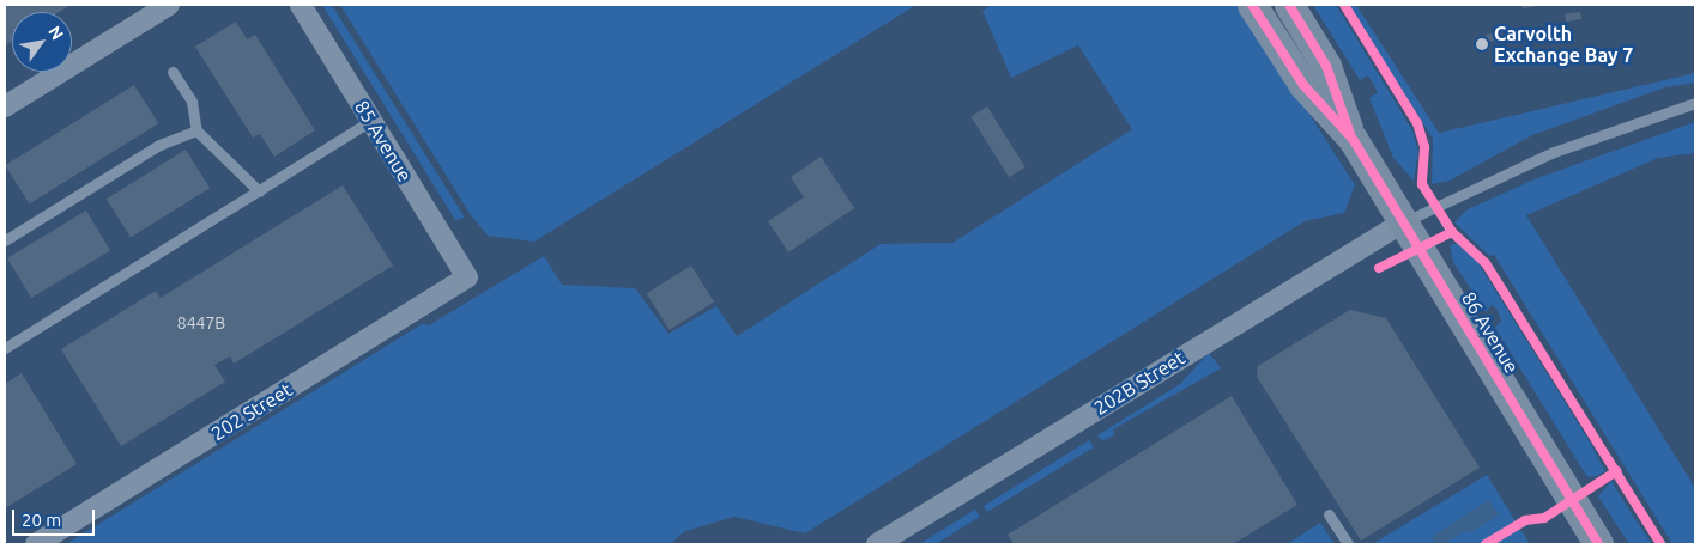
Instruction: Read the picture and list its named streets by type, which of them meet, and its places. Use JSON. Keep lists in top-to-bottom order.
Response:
{
  "streets": {
    "street": [
      "85 Avenue",
      "86 Avenue",
      "202B Street",
      "202 Street"
    ]
  },
  "crossings": [
    ["85 Avenue", "202 Street"],
    ["86 Avenue", "202B Street"]
  ],
  "places": ["Carvolth Exchange Bay 7"],
  "house_numbers": ["8447B"],
  "scale_bar": "20 m",
  "north": "top right"
}
